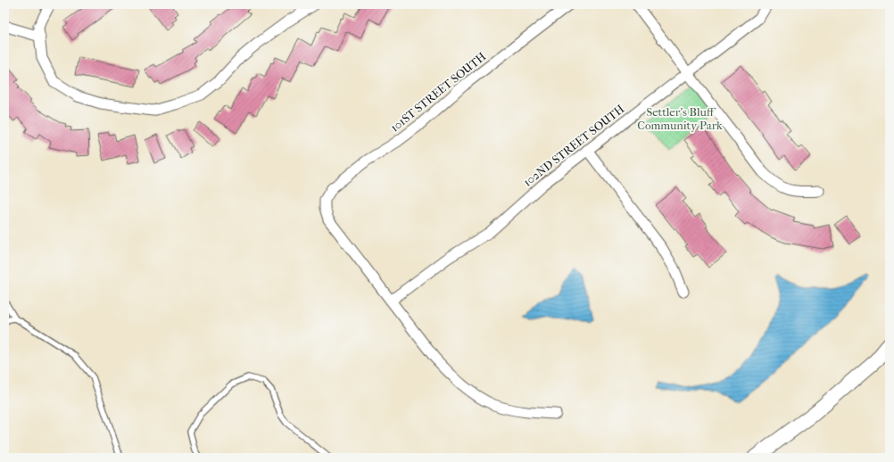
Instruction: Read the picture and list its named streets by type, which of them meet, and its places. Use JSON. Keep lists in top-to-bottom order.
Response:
{
  "streets": {
    "street": ["101ST STREET SOUTH", "102ND STREET SOUTH"]
  },
  "crossings": [
    ["101ST STREET SOUTH", "102ND STREET SOUTH"]
  ],
  "parks": ["Settler's Bluff Community Park"]
}
